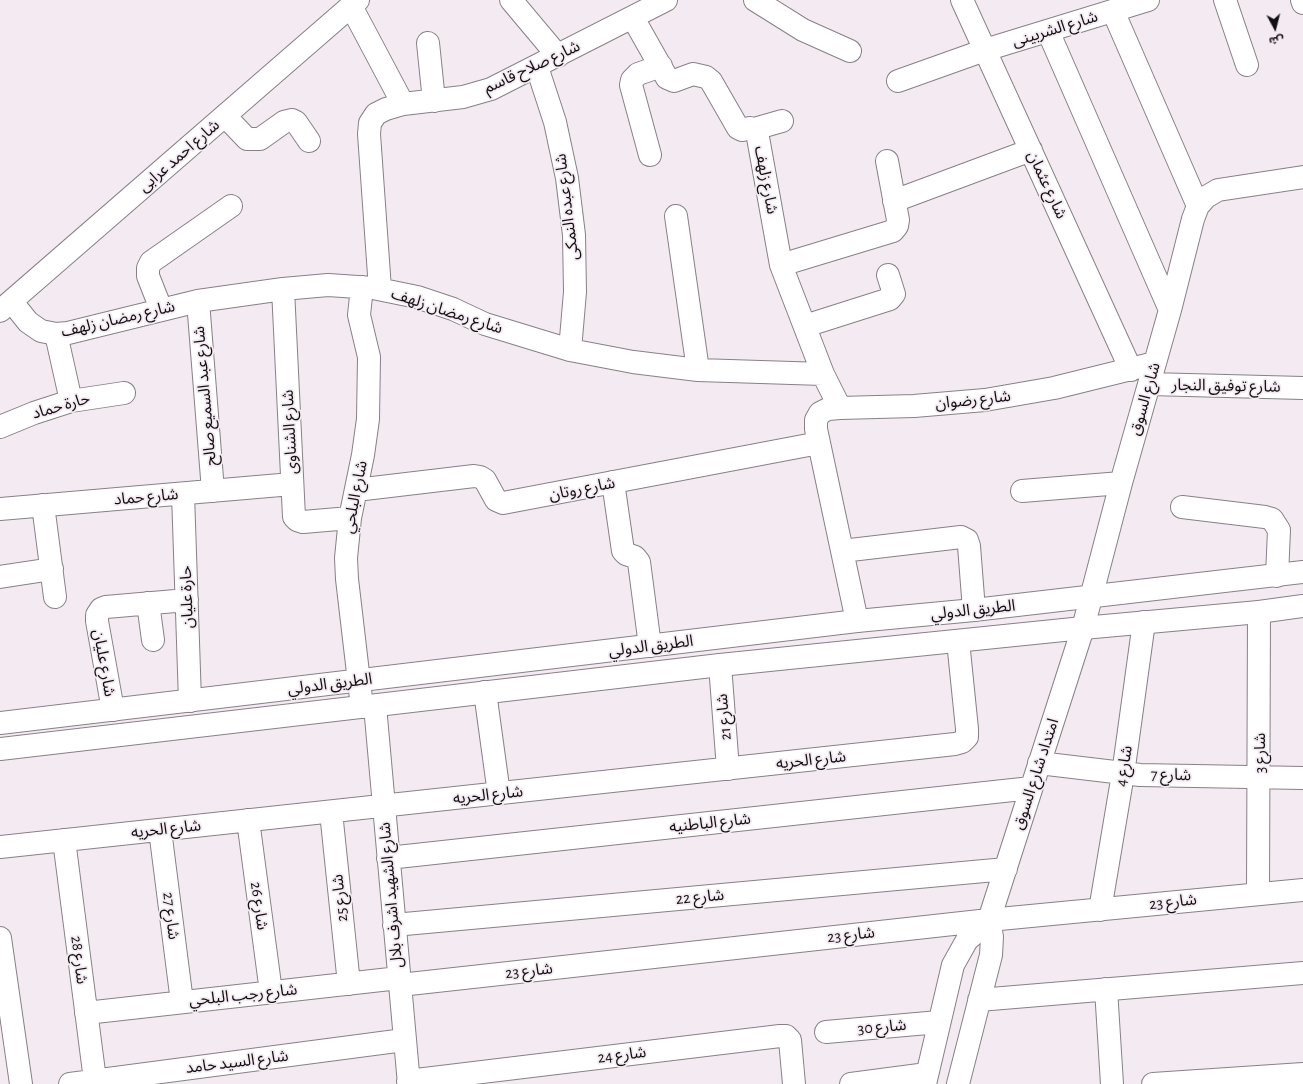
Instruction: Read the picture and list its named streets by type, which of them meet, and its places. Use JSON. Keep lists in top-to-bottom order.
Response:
{
  "streets": {
    "street": [
      "شارع الشربينى",
      "شارع صلاح قاسم",
      "شارع احمد عرابى",
      "شارع زلهف",
      "شارع عثمان",
      "شارع عبده النمكى",
      "شارع رمضان زلهف",
      "شارع توفيق النجار",
      "شارع عبد السميع صالح",
      "شارع السوق",
      "شارع رضوان",
      "حارة حماد",
      "شارع الشناوى",
      "شارع روتان",
      "شارع حماد",
      "شارع البلحي",
      "حارة عليان",
      "الطريق الدولي",
      "شارع عليان",
      "شارع 21",
      "شارع 3",
      "شارع الحريه",
      "شارع 4",
      "امتداد شارع السوق",
      "شارع 7",
      "شارع الباطنيه",
      "شارع الشهيد اشرف بلال",
      "شارع 22",
      "شارع 25",
      "شارع 23",
      "شارع 26",
      "شارع 27",
      "شارع 28",
      "شارع رجب البلحي",
      "شارع 30",
      "شارع 24",
      "شارع السيد حامد"
    ]
  },
  "crossings": [
    ["شارع الشربينى", "شارع عثمان"],
    ["شارع صلاح قاسم", "شارع زلهف"],
    ["شارع صلاح قاسم", "شارع عبده النمكى"],
    ["شارع صلاح قاسم", "شارع رمضان زلهف"],
    ["شارع صلاح قاسم", "شارع البلحي"],
    ["شارع احمد عرابى", "شارع رمضان زلهف"],
    ["شارع زلهف", "شارع رمضان زلهف"],
    ["شارع زلهف", "شارع رضوان"],
    ["شارع عثمان", "شارع رضوان"],
    ["شارع عبده النمكى", "شارع رمضان زلهف"],
    ["شارع رمضان زلهف", "شارع عبد السميع صالح"],
    ["شارع رمضان زلهف", "شارع الشناوى"],
    ["شارع رمضان زلهف", "شارع البلحي"],
    ["شارع توفيق النجار", "شارع السوق"],
    ["شارع عبد السميع صالح", "شارع حماد"],
    ["شارع السوق", "شارع رضوان"],
    ["شارع السوق", "الطريق الدولي"],
    ["شارع السوق", "امتداد شارع السوق"],
    ["شارع رضوان", "شارع روتان"],
    ["شارع رضوان", "الطريق الدولي"],
    ["شارع الشناوى", "شارع حماد"],
    ["شارع الشناوى", "شارع البلحي"],
    ["شارع روتان", "شارع البلحي"],
    ["شارع حماد", "حارة عليان"],
    ["شارع البلحي", "الطريق الدولي"],
    ["شارع البلحي", "شارع الشهيد اشرف بلال"],
    ["حارة عليان", "الطريق الدولي"],
    ["حارة عليان", "شارع عليان"],
    ["الطريق الدولي", "شارع عليان"],
    ["الطريق الدولي", "شارع 21"],
    ["الطريق الدولي", "شارع 3"],
    ["الطريق الدولي", "شارع الحريه"],
    ["الطريق الدولي", "شارع 4"],
    ["الطريق الدولي", "امتداد شارع السوق"],
    ["الطريق الدولي", "شارع الشهيد اشرف بلال"],
    ["شارع 21", "شارع الحريه"],
    ["شارع 3", "شارع 7"],
    ["شارع 3", "شارع 23"],
    ["شارع الحريه", "شارع الشهيد اشرف بلال"],
    ["شارع الحريه", "شارع 25"],
    ["شارع الحريه", "شارع 26"],
    ["شارع الحريه", "شارع 27"],
    ["شارع الحريه", "شارع 28"],
    ["شارع 4", "شارع 7"],
    ["شارع 4", "شارع 23"],
    ["امتداد شارع السوق", "شارع 7"],
    ["امتداد شارع السوق", "شارع الباطنيه"],
    ["امتداد شارع السوق", "شارع 22"],
    ["امتداد شارع السوق", "شارع 23"],
    ["شارع الباطنيه", "شارع الشهيد اشرف بلال"],
    ["شارع الشهيد اشرف بلال", "شارع 22"],
    ["شارع الشهيد اشرف بلال", "شارع 23"],
    ["شارع الشهيد اشرف بلال", "شارع رجب البلحي"],
    ["شارع الشهيد اشرف بلال", "شارع 24"],
    ["شارع الشهيد اشرف بلال", "شارع السيد حامد"],
    ["شارع 25", "شارع رجب البلحي"],
    ["شارع 23", "شارع رجب البلحي"],
    ["شارع 26", "شارع رجب البلحي"],
    ["شارع 27", "شارع رجب البلحي"],
    ["شارع 28", "شارع رجب البلحي"],
    ["شارع 28", "شارع السيد حامد"]
  ],
  "north": "bottom"
}
